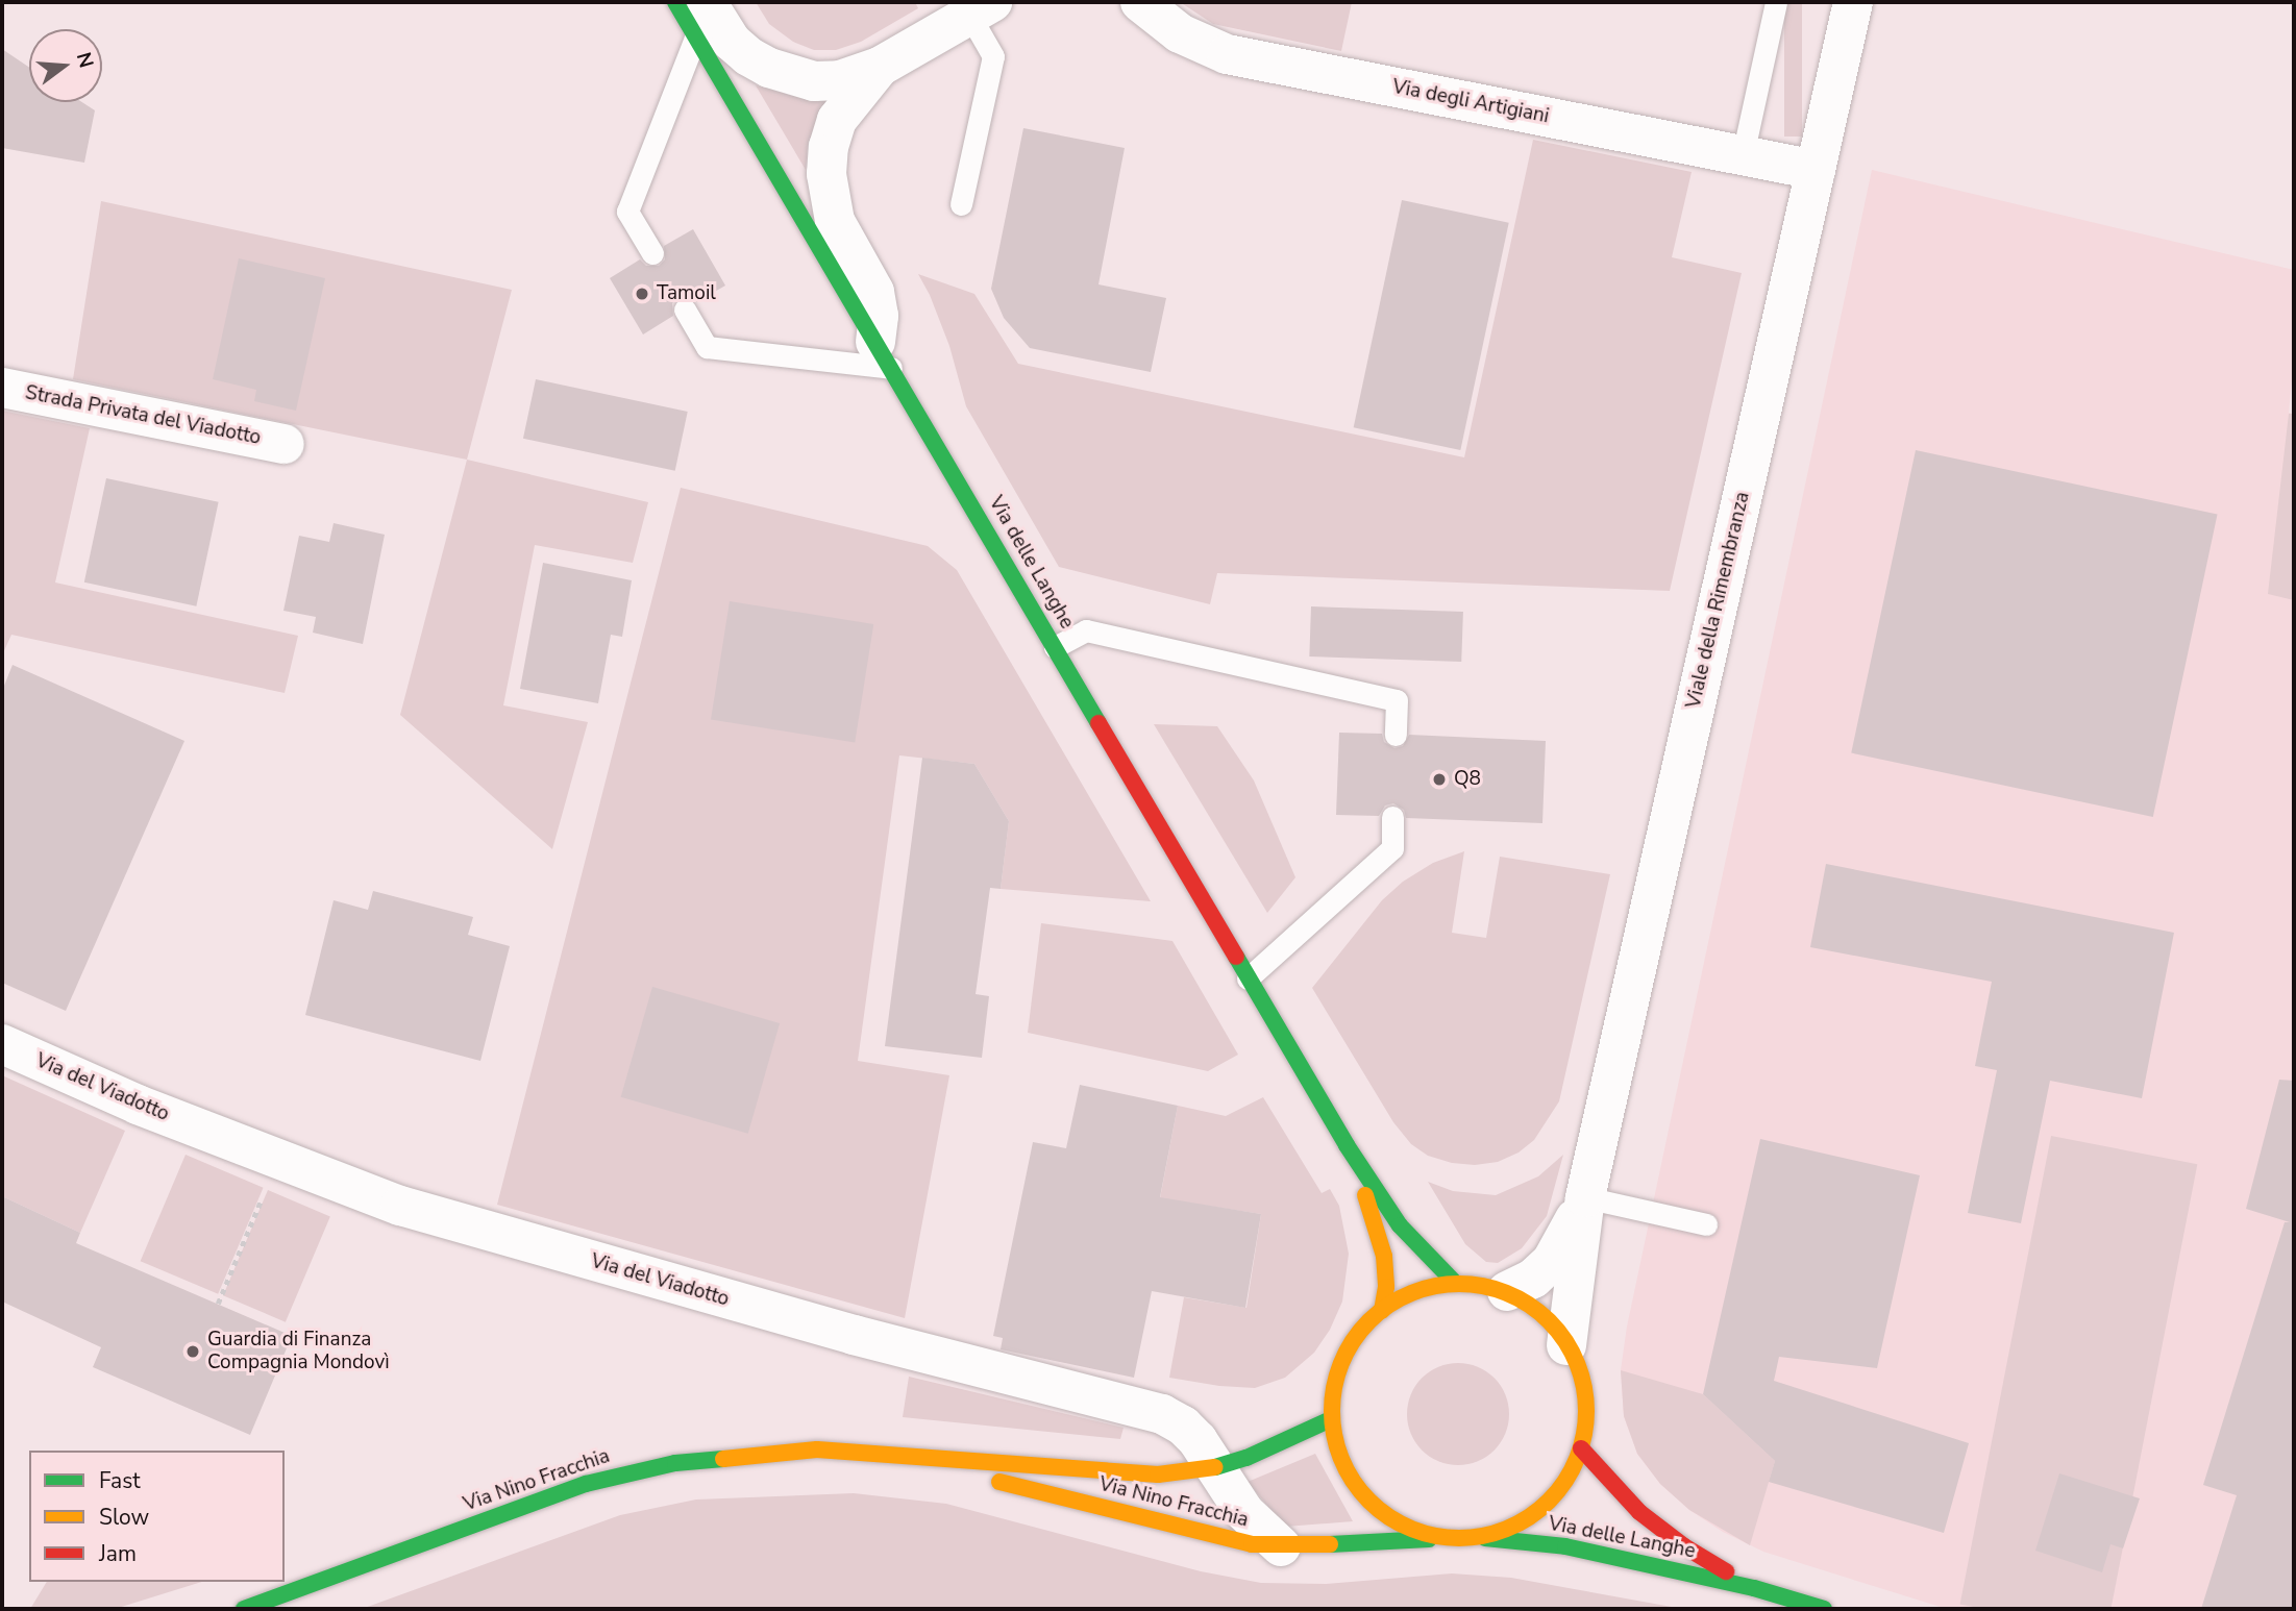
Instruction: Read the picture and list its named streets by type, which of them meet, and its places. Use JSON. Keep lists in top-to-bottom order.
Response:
{
  "streets": {
    "main road": ["Via delle Langhe", "Via Nino Fracchia"],
    "street": [
      "Via degli Artigiani",
      "Strada Privata del Viadotto",
      "Viale della Rimembranza",
      "Via del Viadotto"
    ]
  },
  "crossings": [
    ["Via degli Artigiani", "Viale della Rimembranza"],
    ["Via delle Langhe", "Via Nino Fracchia"],
    ["Via del Viadotto", "Via Nino Fracchia"]
  ],
  "places": ["Tamoil", "Q8", "Guardia di Finanza Compagnia Mondovì"],
  "legend": ["Fast", "Slow", "Jam"],
  "north": "right"
}
